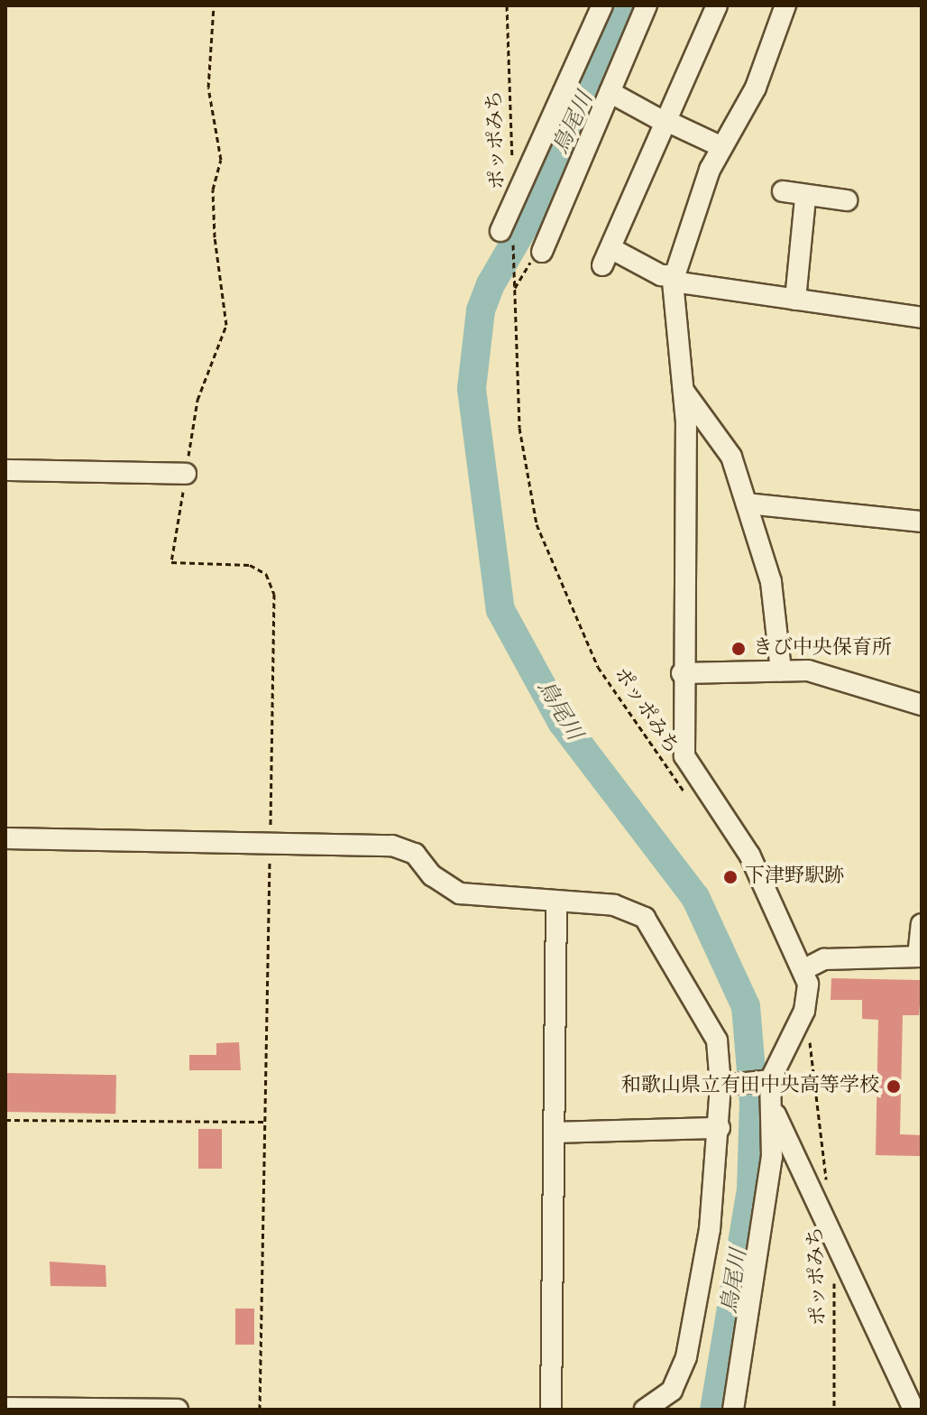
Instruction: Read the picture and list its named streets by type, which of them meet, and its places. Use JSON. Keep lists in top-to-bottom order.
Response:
{
  "streets": {
    "path": ["ポッポみち"]
  },
  "water": ["鳥尾川"],
  "places": ["きび中央保育所", "下津野駅跡", "和歌山県立有田中央高等学校"]
}
